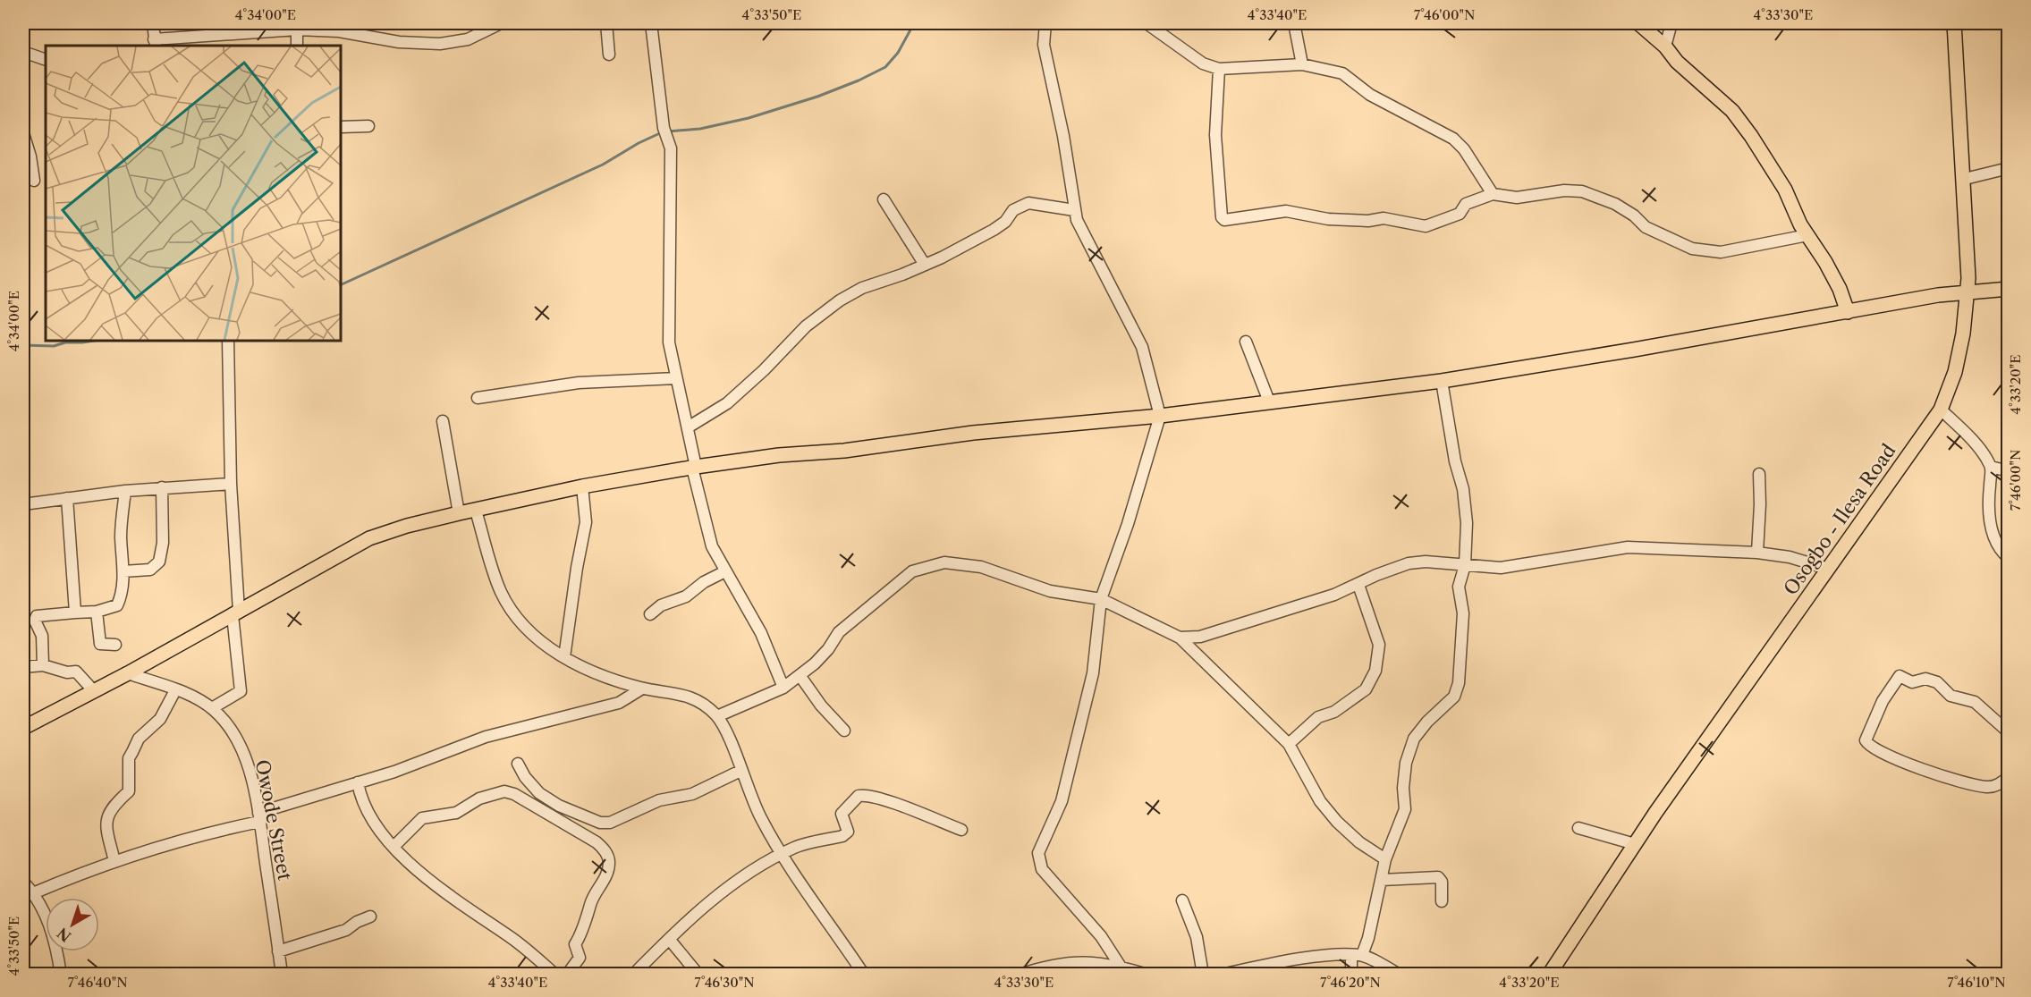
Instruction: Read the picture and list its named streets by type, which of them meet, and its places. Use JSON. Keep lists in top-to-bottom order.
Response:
{
  "streets": {
    "main road": ["Osogbo - Ilesa Road"],
    "street": ["Owode Street"]
  },
  "north": "bottom left",
  "coordinates": [
    "4°34'00\"E",
    "4°33'50\"E",
    "4°33'40\"E",
    "7°46'00\"N",
    "4°33'30\"E",
    "4°33'20\"E",
    "7°46'40\"N",
    "7°46'30\"N",
    "7°46'20\"N",
    "7°46'10\"N"
  ]
}
